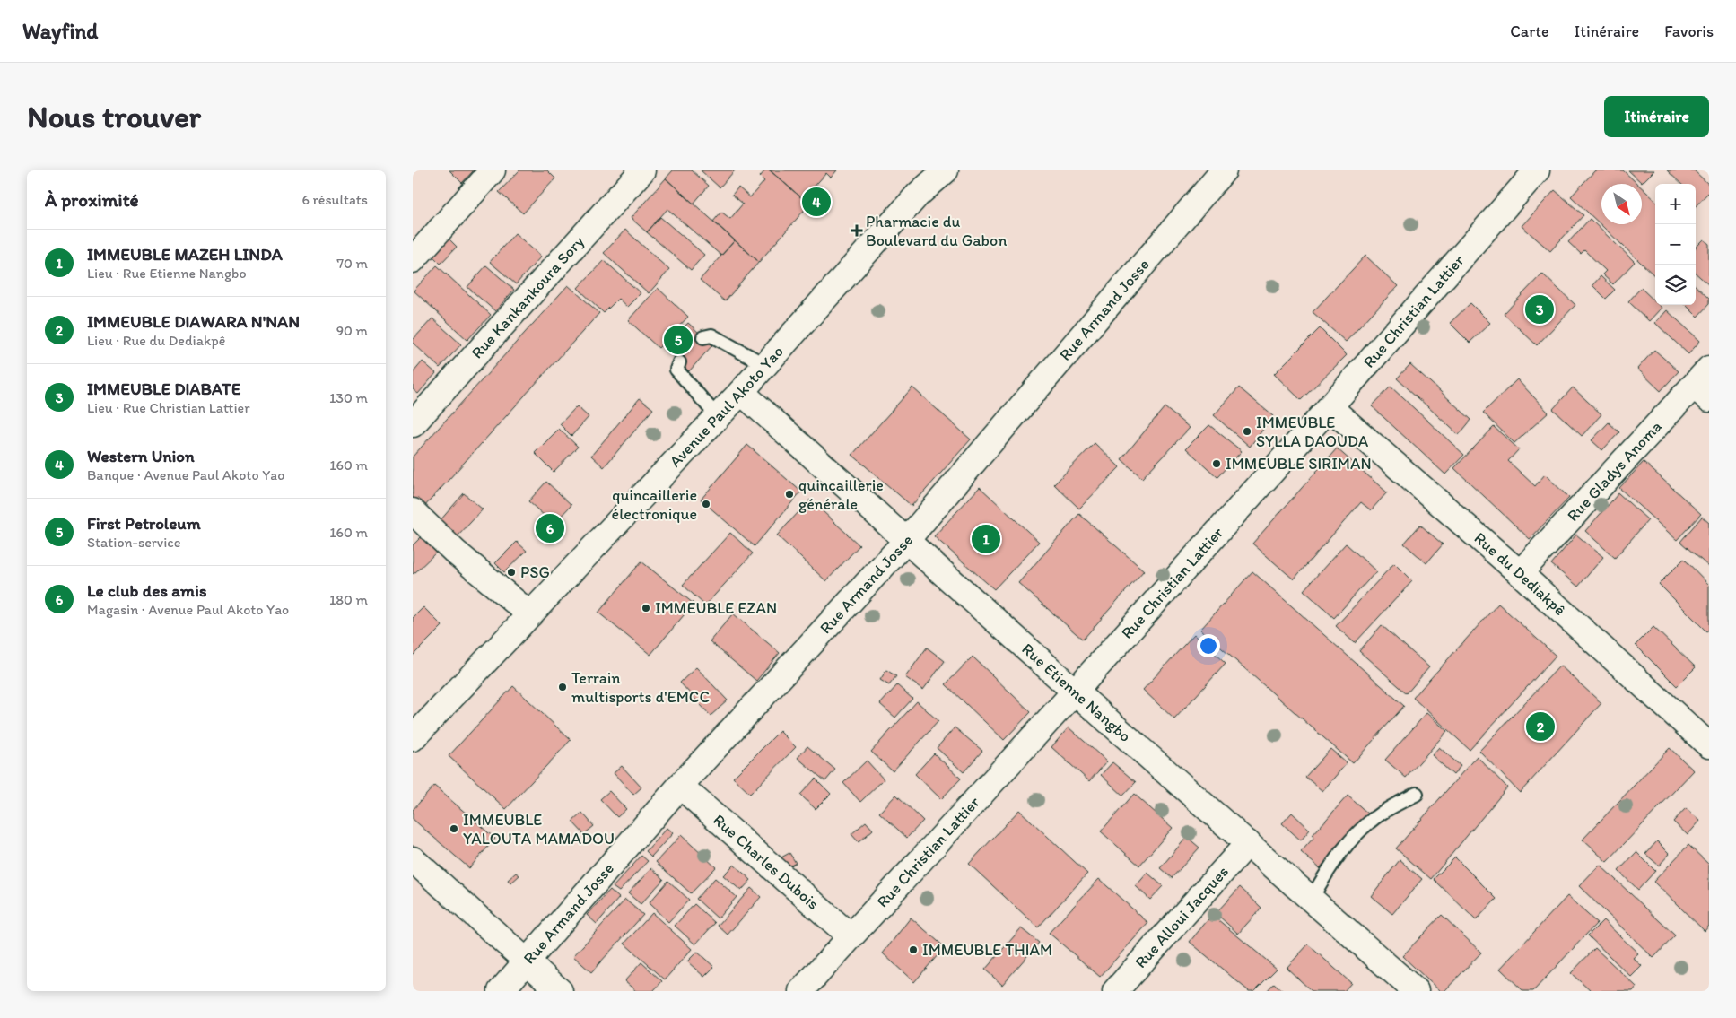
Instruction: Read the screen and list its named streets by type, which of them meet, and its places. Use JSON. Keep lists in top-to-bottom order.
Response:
{
  "streets": {
    "street": [
      "Rue Kankankoura Sory",
      "Rue Armand Josse",
      "Rue Christian Lattier",
      "Avenue Paul Akoto Yao",
      "Rue Gladys Anoma",
      "Rue du Dediakpê",
      "Rue Etienne Nangbo",
      "Rue Charles Dubois",
      "Rue Alloui Jacques"
    ]
  },
  "crossings": [
    ["Rue Armand Josse", "Rue Etienne Nangbo"],
    ["Rue Armand Josse", "Rue Charles Dubois"],
    ["Rue Christian Lattier", "Rue du Dediakpê"],
    ["Rue Christian Lattier", "Rue Etienne Nangbo"],
    ["Rue Christian Lattier", "Rue Charles Dubois"],
    ["Avenue Paul Akoto Yao", "Rue Etienne Nangbo"],
    ["Rue Gladys Anoma", "Rue du Dediakpê"],
    ["Rue Etienne Nangbo", "Rue Alloui Jacques"]
  ],
  "places": {
    "health": ["Pharmacie du Boulevard du Gabon"],
    "other": [
      "IMMEUBLE SYLLA DAOUDA",
      "IMMEUBLE SIRIMAN",
      "quincaillerie générale",
      "quincaillerie électronique",
      "PSG",
      "IMMEUBLE EZAN",
      "Terrain multisports d'EMCC",
      "IMMEUBLE YALOUTA MAMADOU",
      "IMMEUBLE THIAM"
    ]
  },
  "north": "bottom right",
  "page": {
    "header": "Wayfind",
    "nav": ["Carte", "Itinéraire", "Favoris"],
    "buttons": "Itinéraire",
    "title": "Nous trouver",
    "heading": ["À proximité", "6 résultats"],
    "map_buttons": ["+", "−"],
    "pins": [
      "4",
      "3",
      "5",
      "6",
      "1",
      "2"
    ],
    "list": [
      {
        "mark": "1",
        "name": "IMMEUBLE MAZEH LINDA",
        "note": "Lieu · Rue Etienne Nangbo",
        "value": "70 m"
      },
      {
        "mark": "2",
        "name": "IMMEUBLE DIAWARA N'NAN",
        "note": "Lieu · Rue du Dediakpê",
        "value": "90 m"
      },
      {
        "mark": "3",
        "name": "IMMEUBLE DIABATE",
        "note": "Lieu · Rue Christian Lattier",
        "value": "130 m"
      },
      {
        "mark": "4",
        "name": "Western Union",
        "note": "Banque · Avenue Paul Akoto Yao",
        "value": "160 m"
      },
      {
        "mark": "5",
        "name": "First Petroleum",
        "note": "Station-service",
        "value": "160 m"
      },
      {
        "mark": "6",
        "name": "Le club des amis",
        "note": "Magasin · Avenue Paul Akoto Yao",
        "value": "180 m"
      }
    ]
  }
}
